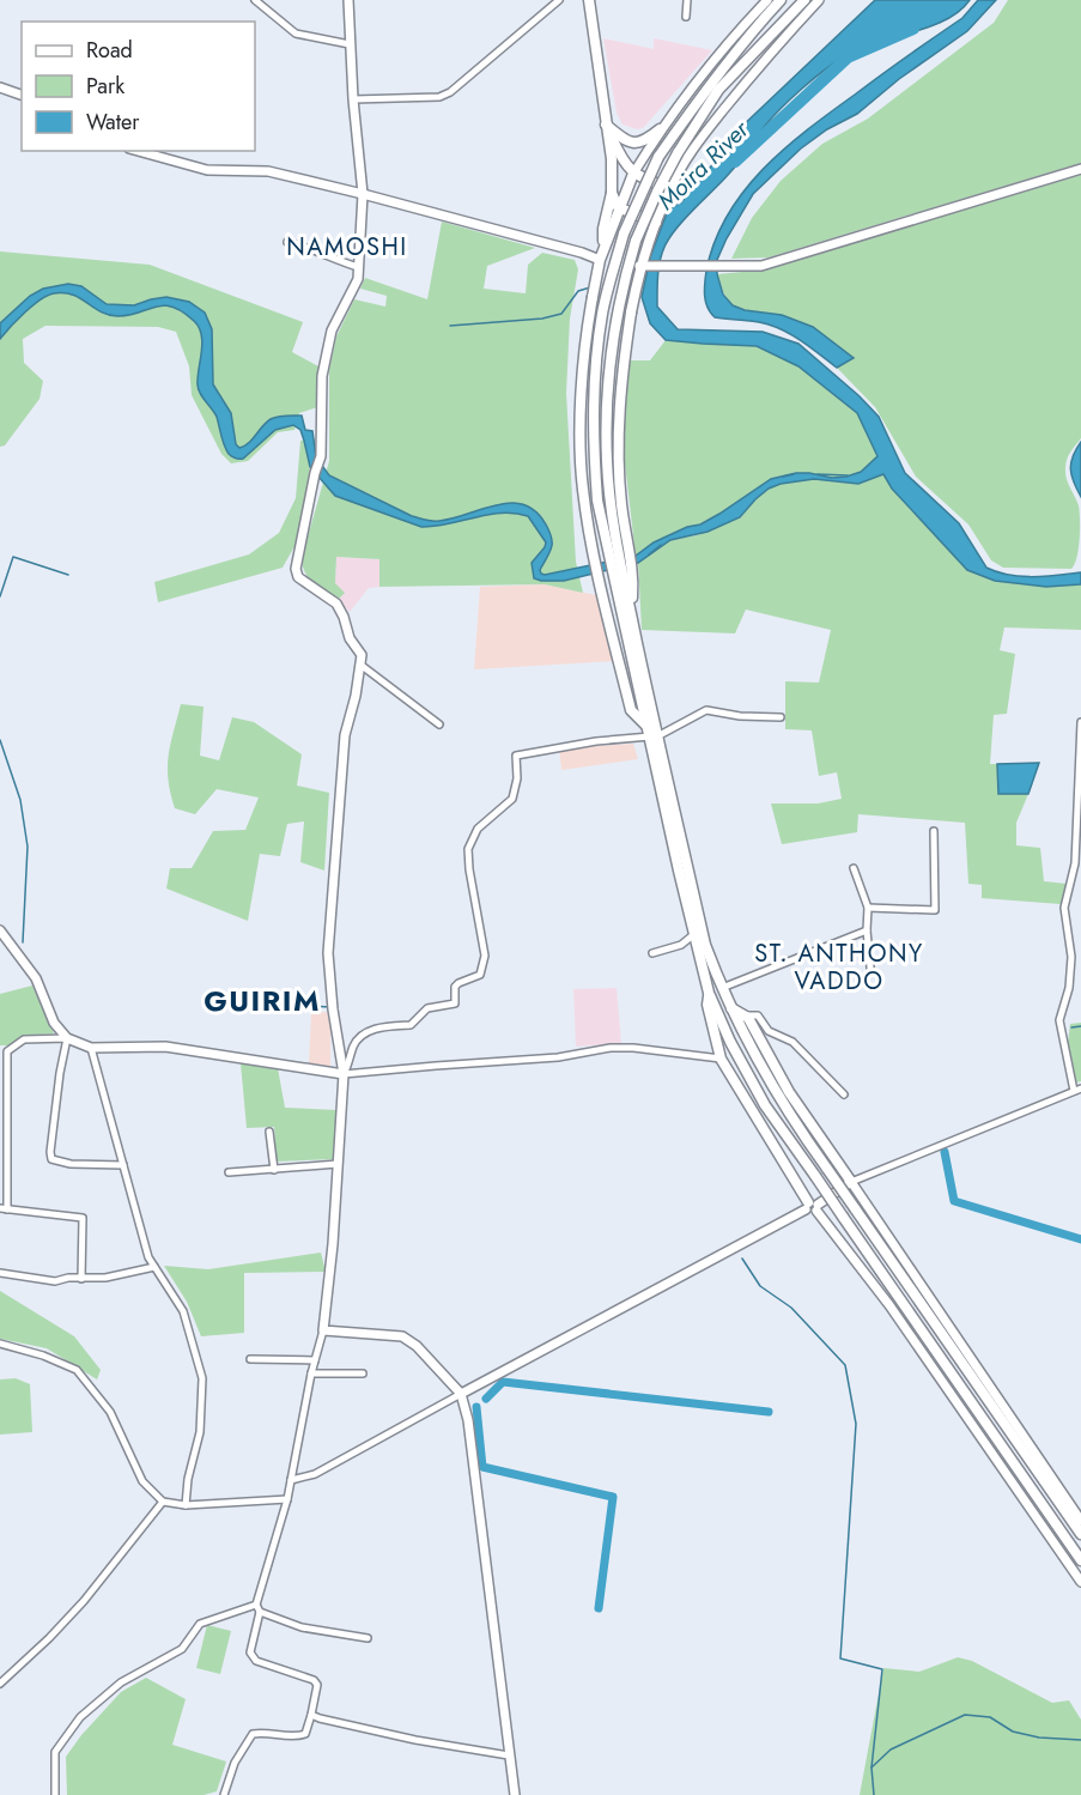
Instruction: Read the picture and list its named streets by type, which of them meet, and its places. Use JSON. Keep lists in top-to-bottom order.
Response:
{
  "districts": ["NAMOSHI", "ST. ANTHONY VADDO", "GUIRIM"],
  "water": ["Moira River"],
  "legend": ["Road", "Park", "Water"]
}
